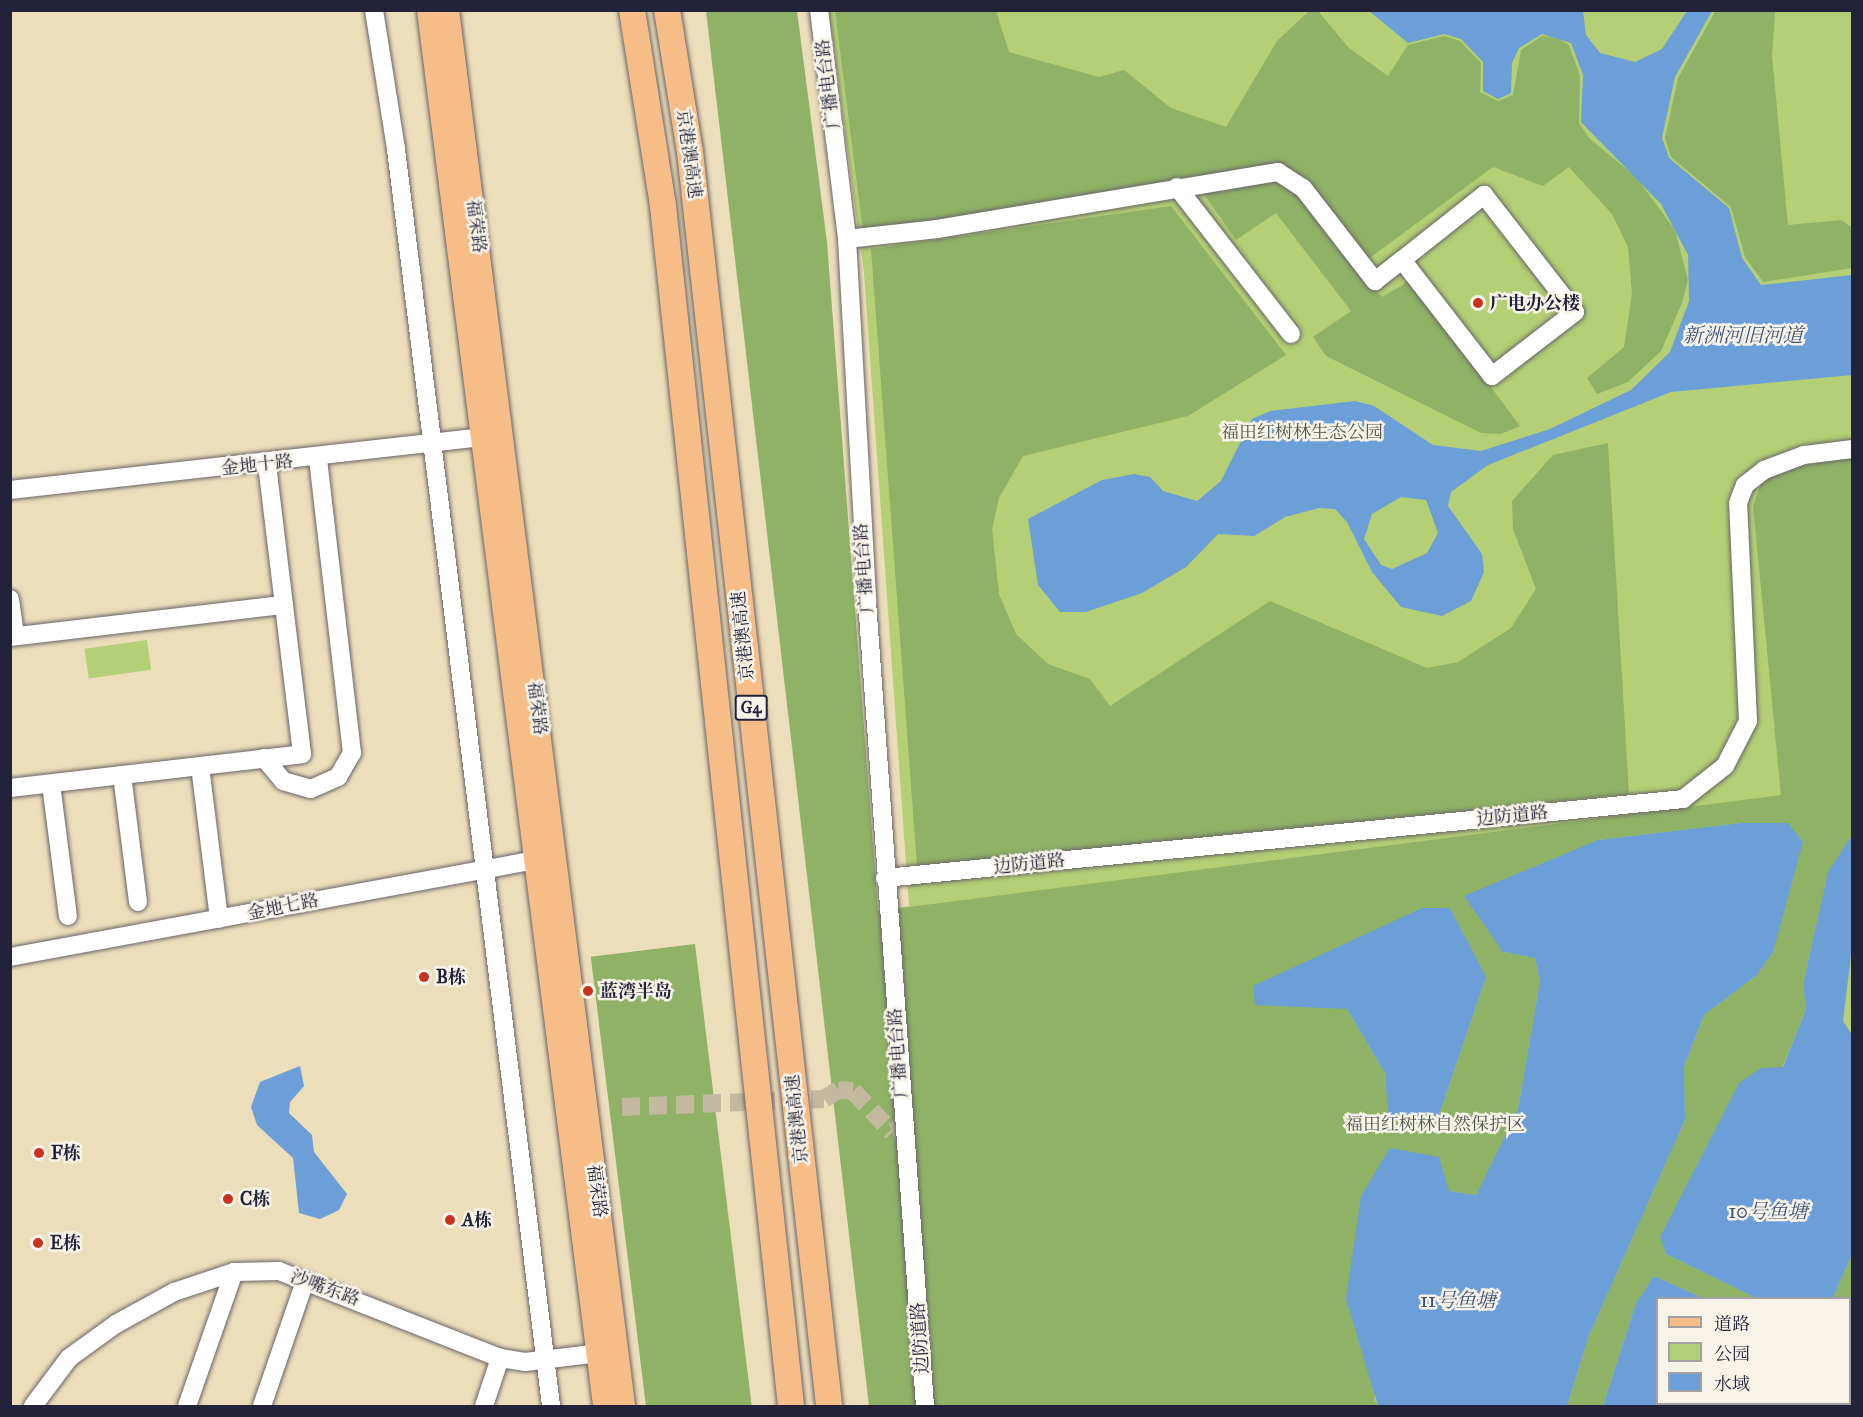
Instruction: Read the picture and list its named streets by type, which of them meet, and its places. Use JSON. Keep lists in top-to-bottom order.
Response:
{
  "streets": {
    "highway": ["京港澳高速", "G4"],
    "main road": ["福荣路"],
    "street": [
      "广播电台路",
      "金地十路",
      "边防道路",
      "金地七路",
      "沙嘴东路"
    ]
  },
  "crossings": [
    ["广播电台路", "边防道路"],
    ["福荣路", "金地十路"],
    ["福荣路", "金地七路"],
    ["福荣路", "沙嘴东路"]
  ],
  "water": ["新洲河旧河道", "10号鱼塘", "11号鱼塘"],
  "parks": ["福田红树林生态公园", "福田红树林自然保护区"],
  "places": [
    "广电办公楼",
    "B栋",
    "蓝湾半岛",
    "F栋",
    "C栋",
    "A栋",
    "E栋"
  ],
  "legend": ["道路", "公园", "水域"]
}
